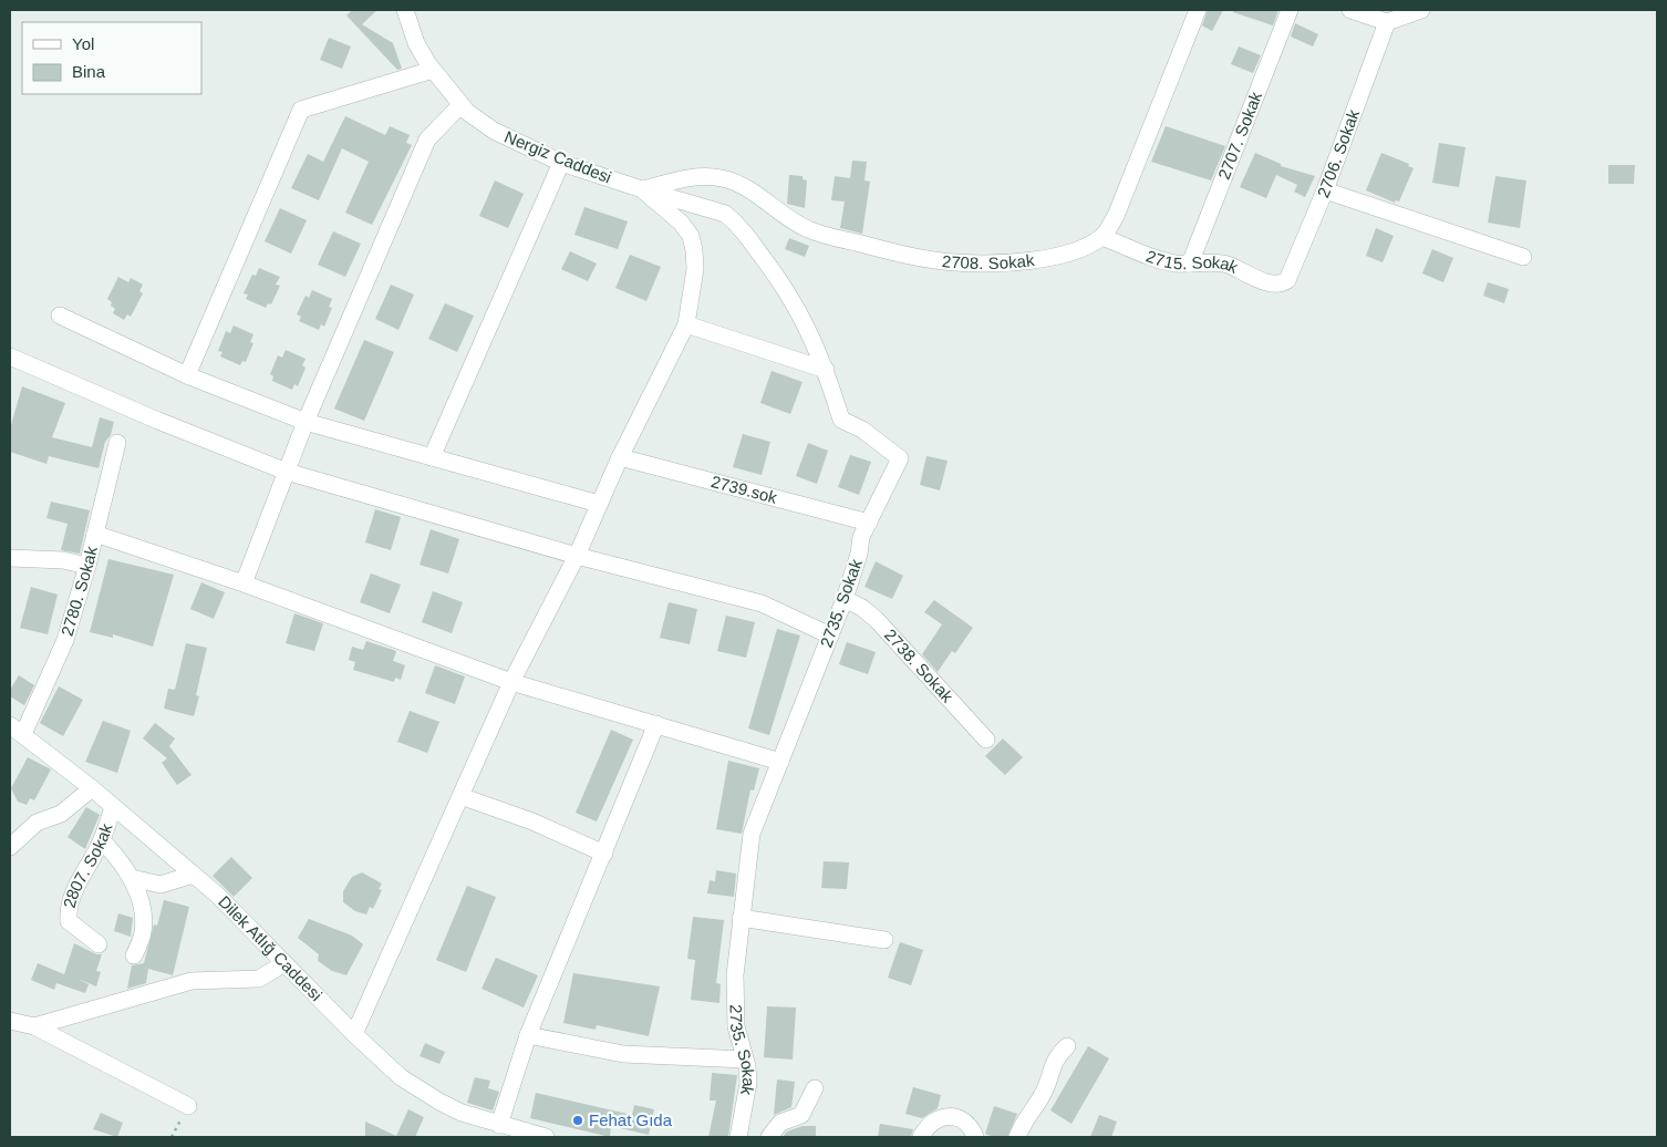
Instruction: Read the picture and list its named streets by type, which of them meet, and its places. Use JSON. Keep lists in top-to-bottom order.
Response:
{
  "streets": {
    "street": [
      "2707. Sokak",
      "2706. Sokak",
      "Nergiz Caddesi",
      "2708. Sokak",
      "2715. Sokak",
      "2739.sok",
      "2780. Sokak",
      "2735. Sokak",
      "2738. Sokak",
      "2807. Sokak",
      "Dilek Atlığ Caddesi"
    ]
  },
  "crossings": [
    ["2707. Sokak", "2715. Sokak"],
    ["2706. Sokak", "2715. Sokak"],
    ["Nergiz Caddesi", "2708. Sokak"],
    ["Nergiz Caddesi", "2735. Sokak"],
    ["2708. Sokak", "2715. Sokak"],
    ["2708. Sokak", "2735. Sokak"],
    ["2739.sok", "2735. Sokak"],
    ["2780. Sokak", "Dilek Atlığ Caddesi"],
    ["2735. Sokak", "2738. Sokak"],
    ["2807. Sokak", "Dilek Atlığ Caddesi"]
  ],
  "places": ["Fehat Gıda"],
  "legend": ["Yol", "Bina"]
}
